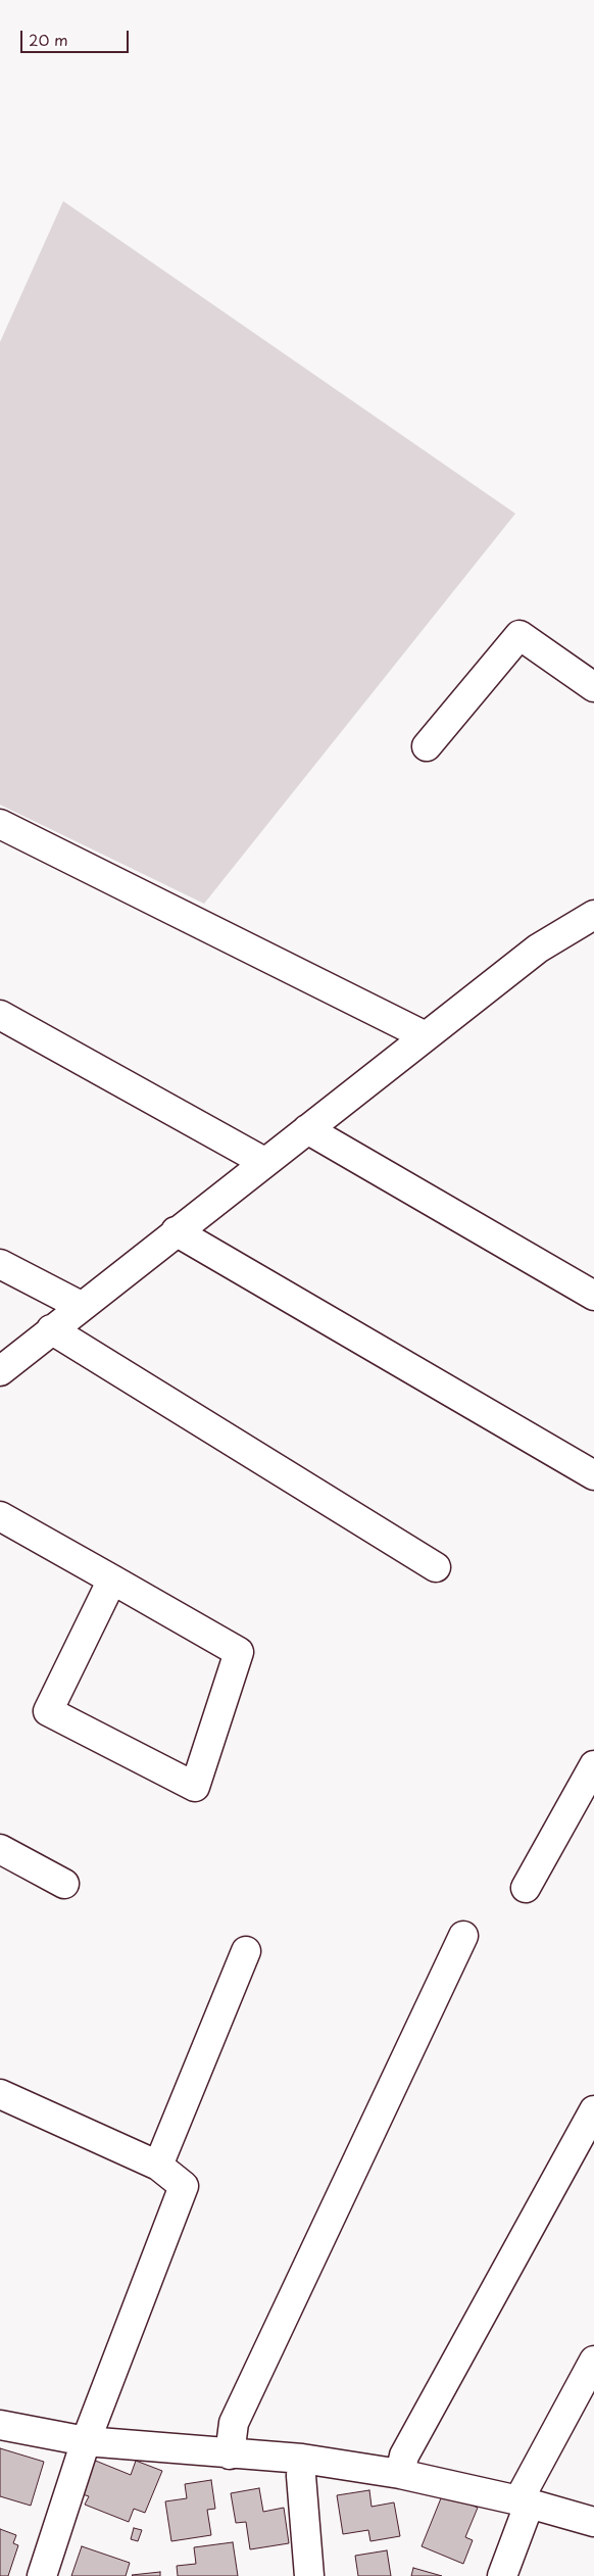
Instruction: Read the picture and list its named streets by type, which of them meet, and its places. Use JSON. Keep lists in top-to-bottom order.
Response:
{
  "scale_bar": "20 m"
}
